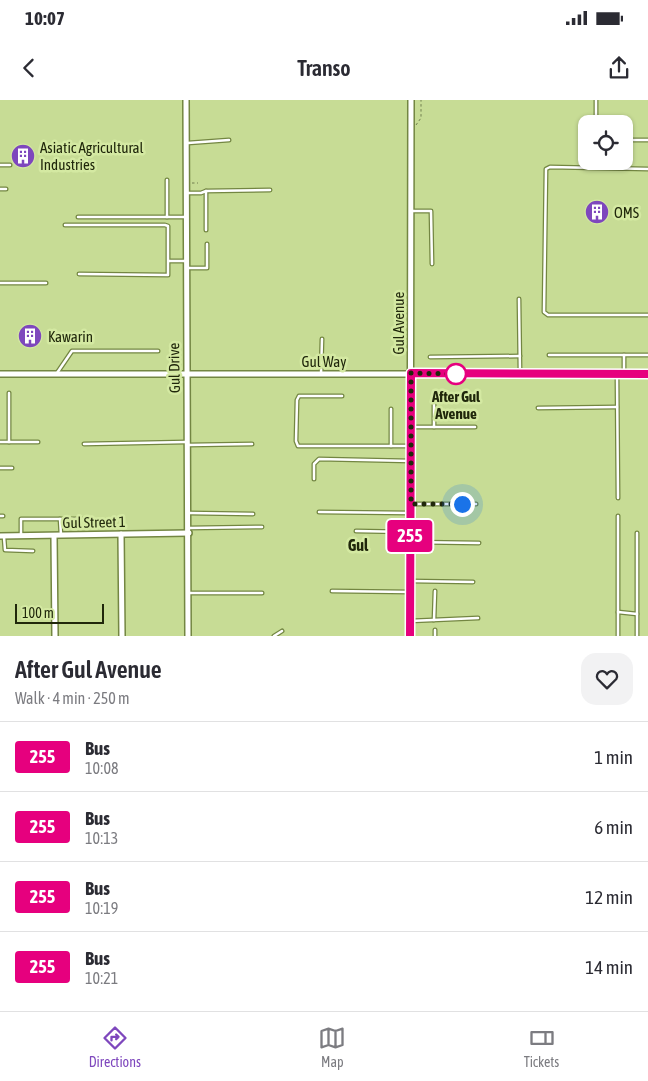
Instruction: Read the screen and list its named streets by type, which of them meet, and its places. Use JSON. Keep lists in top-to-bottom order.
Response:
{
  "streets": {
    "street": [
      "Gul Avenue",
      "Gul Way",
      "Gul Drive",
      "Gul Street 1"
    ]
  },
  "crossings": [
    ["Gul Avenue", "Gul Way"],
    ["Gul Way", "Gul Drive"],
    ["Gul Drive", "Gul Street 1"]
  ],
  "districts": ["Gul"],
  "places": {
    "building": ["Asiatic Agricultural Industries", "OMS", "Kawarin"],
    "other": ["After Gul Avenue"]
  },
  "lines": ["bus line 255"],
  "scale_bar": "100 m",
  "page": {
    "status": "10:07",
    "header": "Transo",
    "on_map": "255",
    "scale": "100 m",
    "heading": ["After Gul Avenue", "Walk · 4 min · 250 m"],
    "list": [
      {
        "mark": "255",
        "name": "Bus",
        "note": "10:08",
        "value": "1 min"
      },
      {
        "mark": "255",
        "name": "Bus",
        "note": "10:13",
        "value": "6 min"
      },
      {
        "mark": "255",
        "name": "Bus",
        "note": "10:19",
        "value": "12 min"
      },
      {
        "mark": "255",
        "name": "Bus",
        "note": "10:21",
        "value": "14 min"
      }
    ],
    "tabs": ["Directions", "Map", "Tickets"]
  }
}
